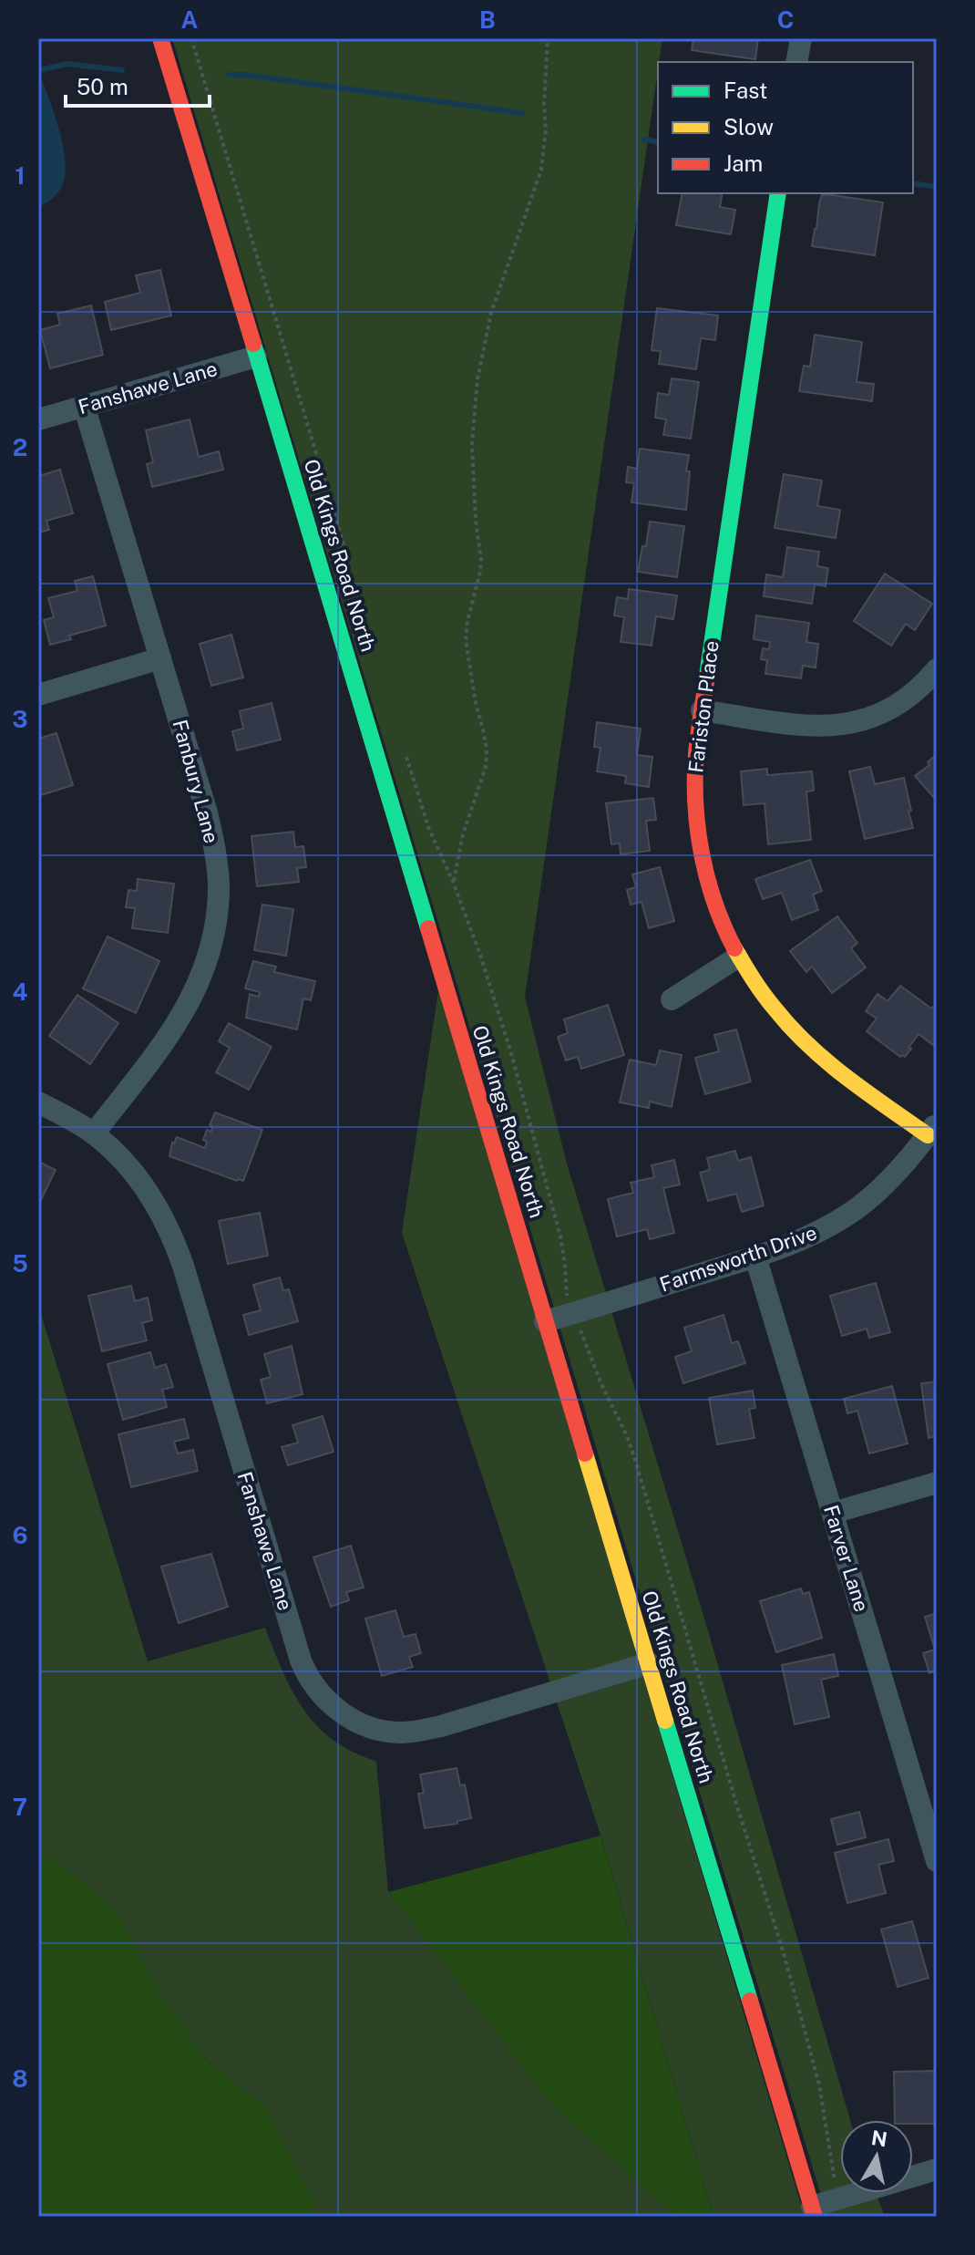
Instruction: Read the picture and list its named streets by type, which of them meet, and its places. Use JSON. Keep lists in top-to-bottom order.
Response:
{
  "streets": {
    "street": [
      "Fanshawe Lane",
      "Old Kings Road North",
      "Fariston Place",
      "Fanbury Lane",
      "Farmsworth Drive",
      "Farver Lane"
    ]
  },
  "crossings": [
    ["Fanshawe Lane", "Old Kings Road North"],
    ["Fanshawe Lane", "Fanbury Lane"],
    ["Old Kings Road North", "Farmsworth Drive"],
    ["Fariston Place", "Farmsworth Drive"],
    ["Farmsworth Drive", "Farver Lane"]
  ],
  "legend": ["Fast", "Slow", "Jam"],
  "scale_bar": "50 m",
  "north": "top",
  "grid": {
    "columns": ["A", "B", "C"],
    "rows": [
      "1",
      "2",
      "3",
      "4",
      "5",
      "6",
      "7",
      "8"
    ]
  }
}
